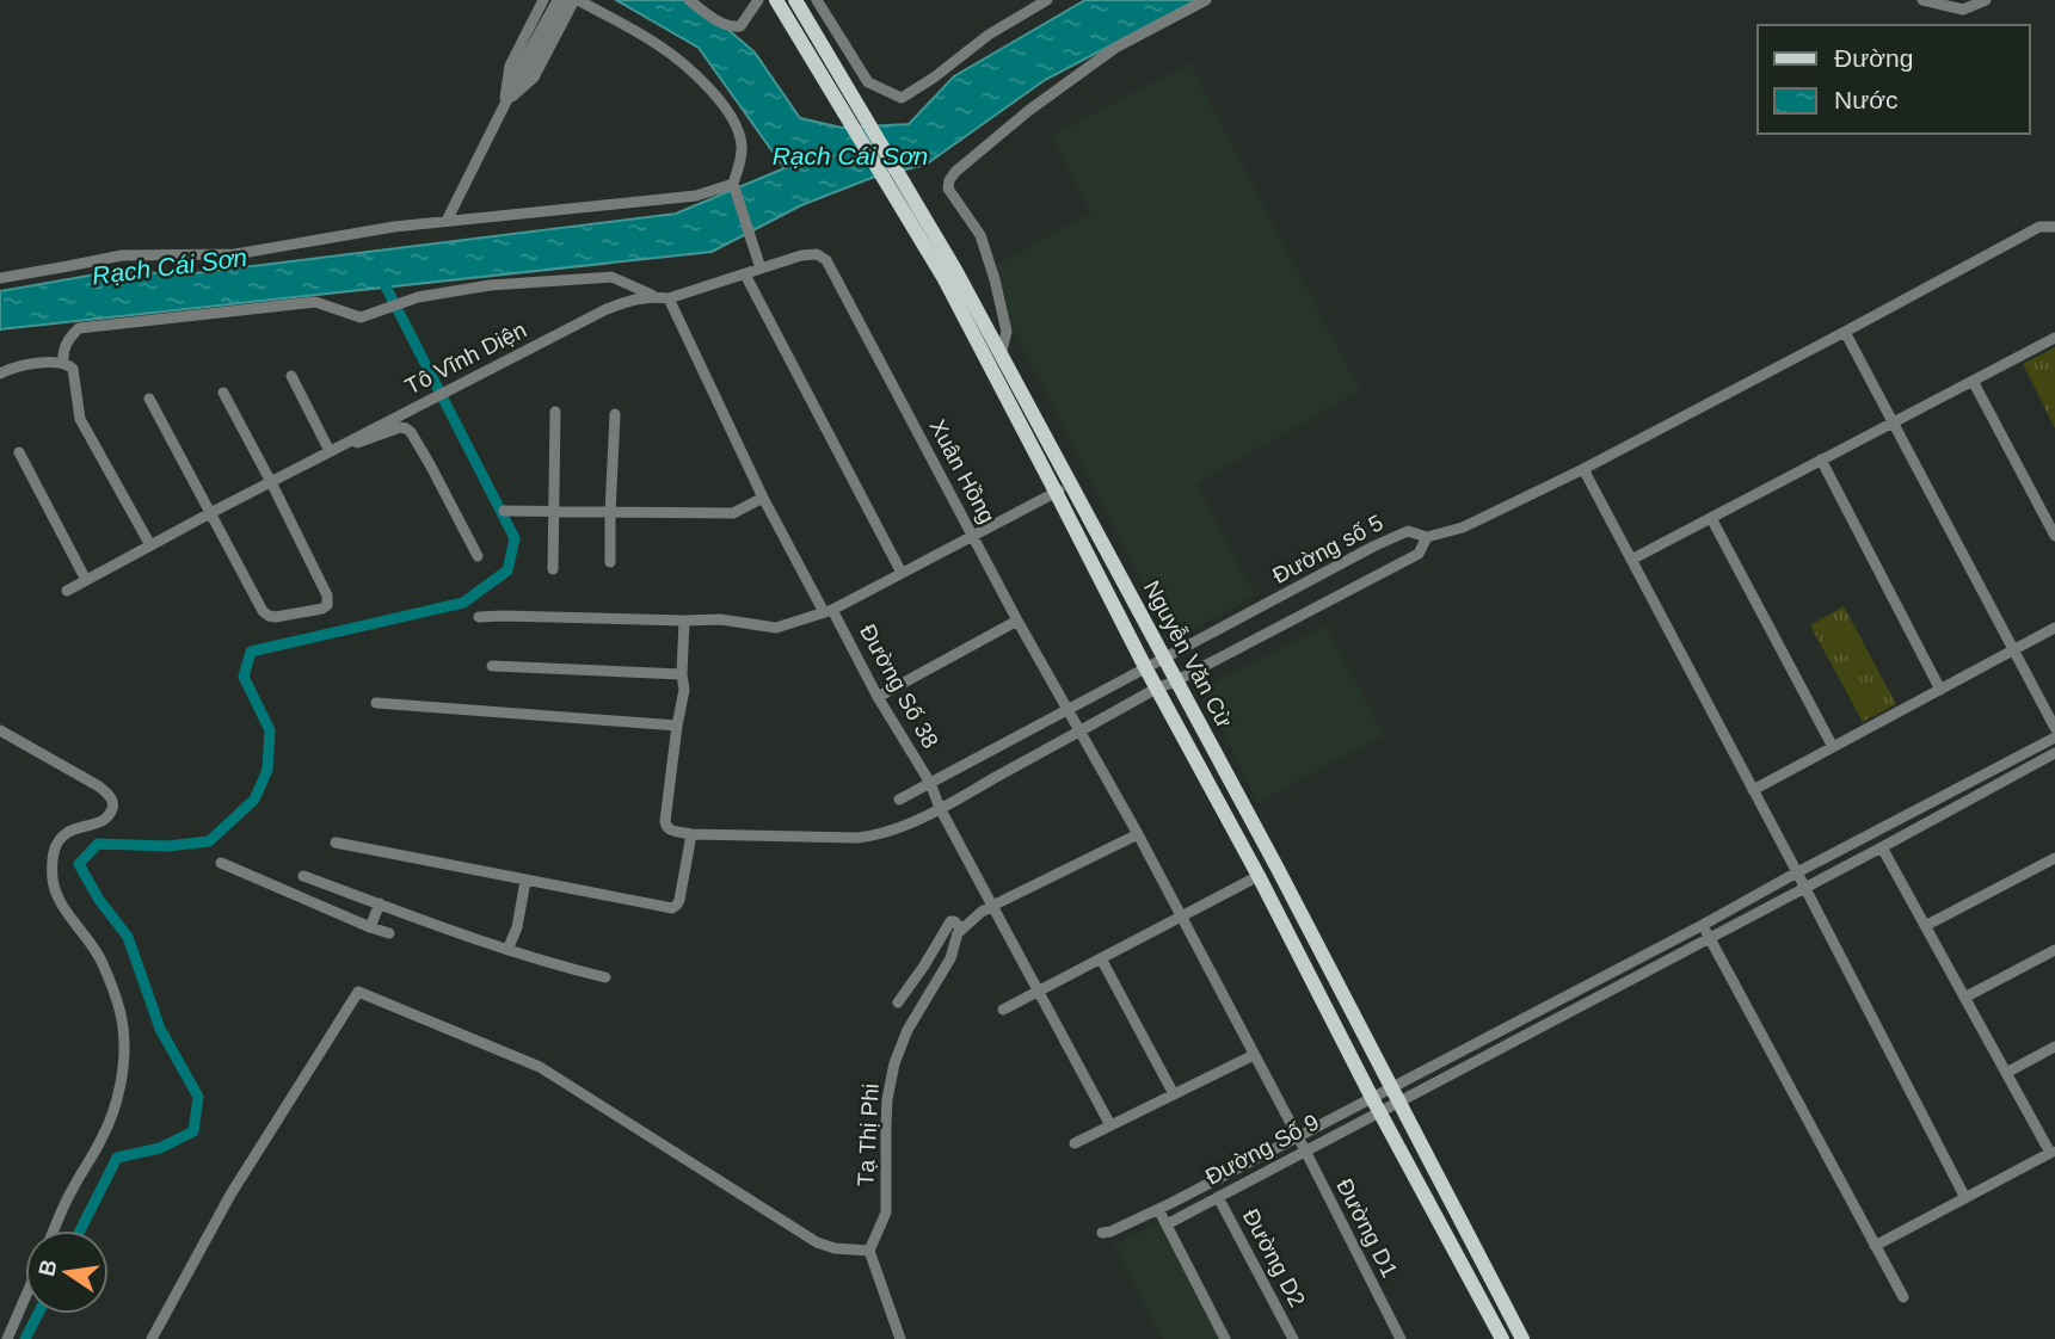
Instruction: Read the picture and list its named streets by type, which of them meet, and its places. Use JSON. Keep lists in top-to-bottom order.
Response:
{
  "streets": {
    "main road": ["Nguyễn Văn Cừ"],
    "street": [
      "Tô Vĩnh Diện",
      "Xuân Hồng",
      "Đường số 5",
      "Đường Số 38",
      "Tạ Thị Phi",
      "Đường Số 9",
      "Đường D1",
      "Đường D2"
    ]
  },
  "crossings": [
    ["Tô Vĩnh Diện", "Xuân Hồng"],
    ["Tô Vĩnh Diện", "Đường Số 38"],
    ["Xuân Hồng", "Đường số 5"],
    ["Xuân Hồng", "Đường D1"],
    ["Đường số 5", "Nguyễn Văn Cừ"],
    ["Đường số 5", "Đường Số 38"],
    ["Nguyễn Văn Cừ", "Đường Số 9"],
    ["Đường Số 9", "Đường D1"],
    ["Đường Số 9", "Đường D2"]
  ],
  "water": ["Rạch Cái Sơn"],
  "legend": ["Đường", "Nước"],
  "north": "left"
}
